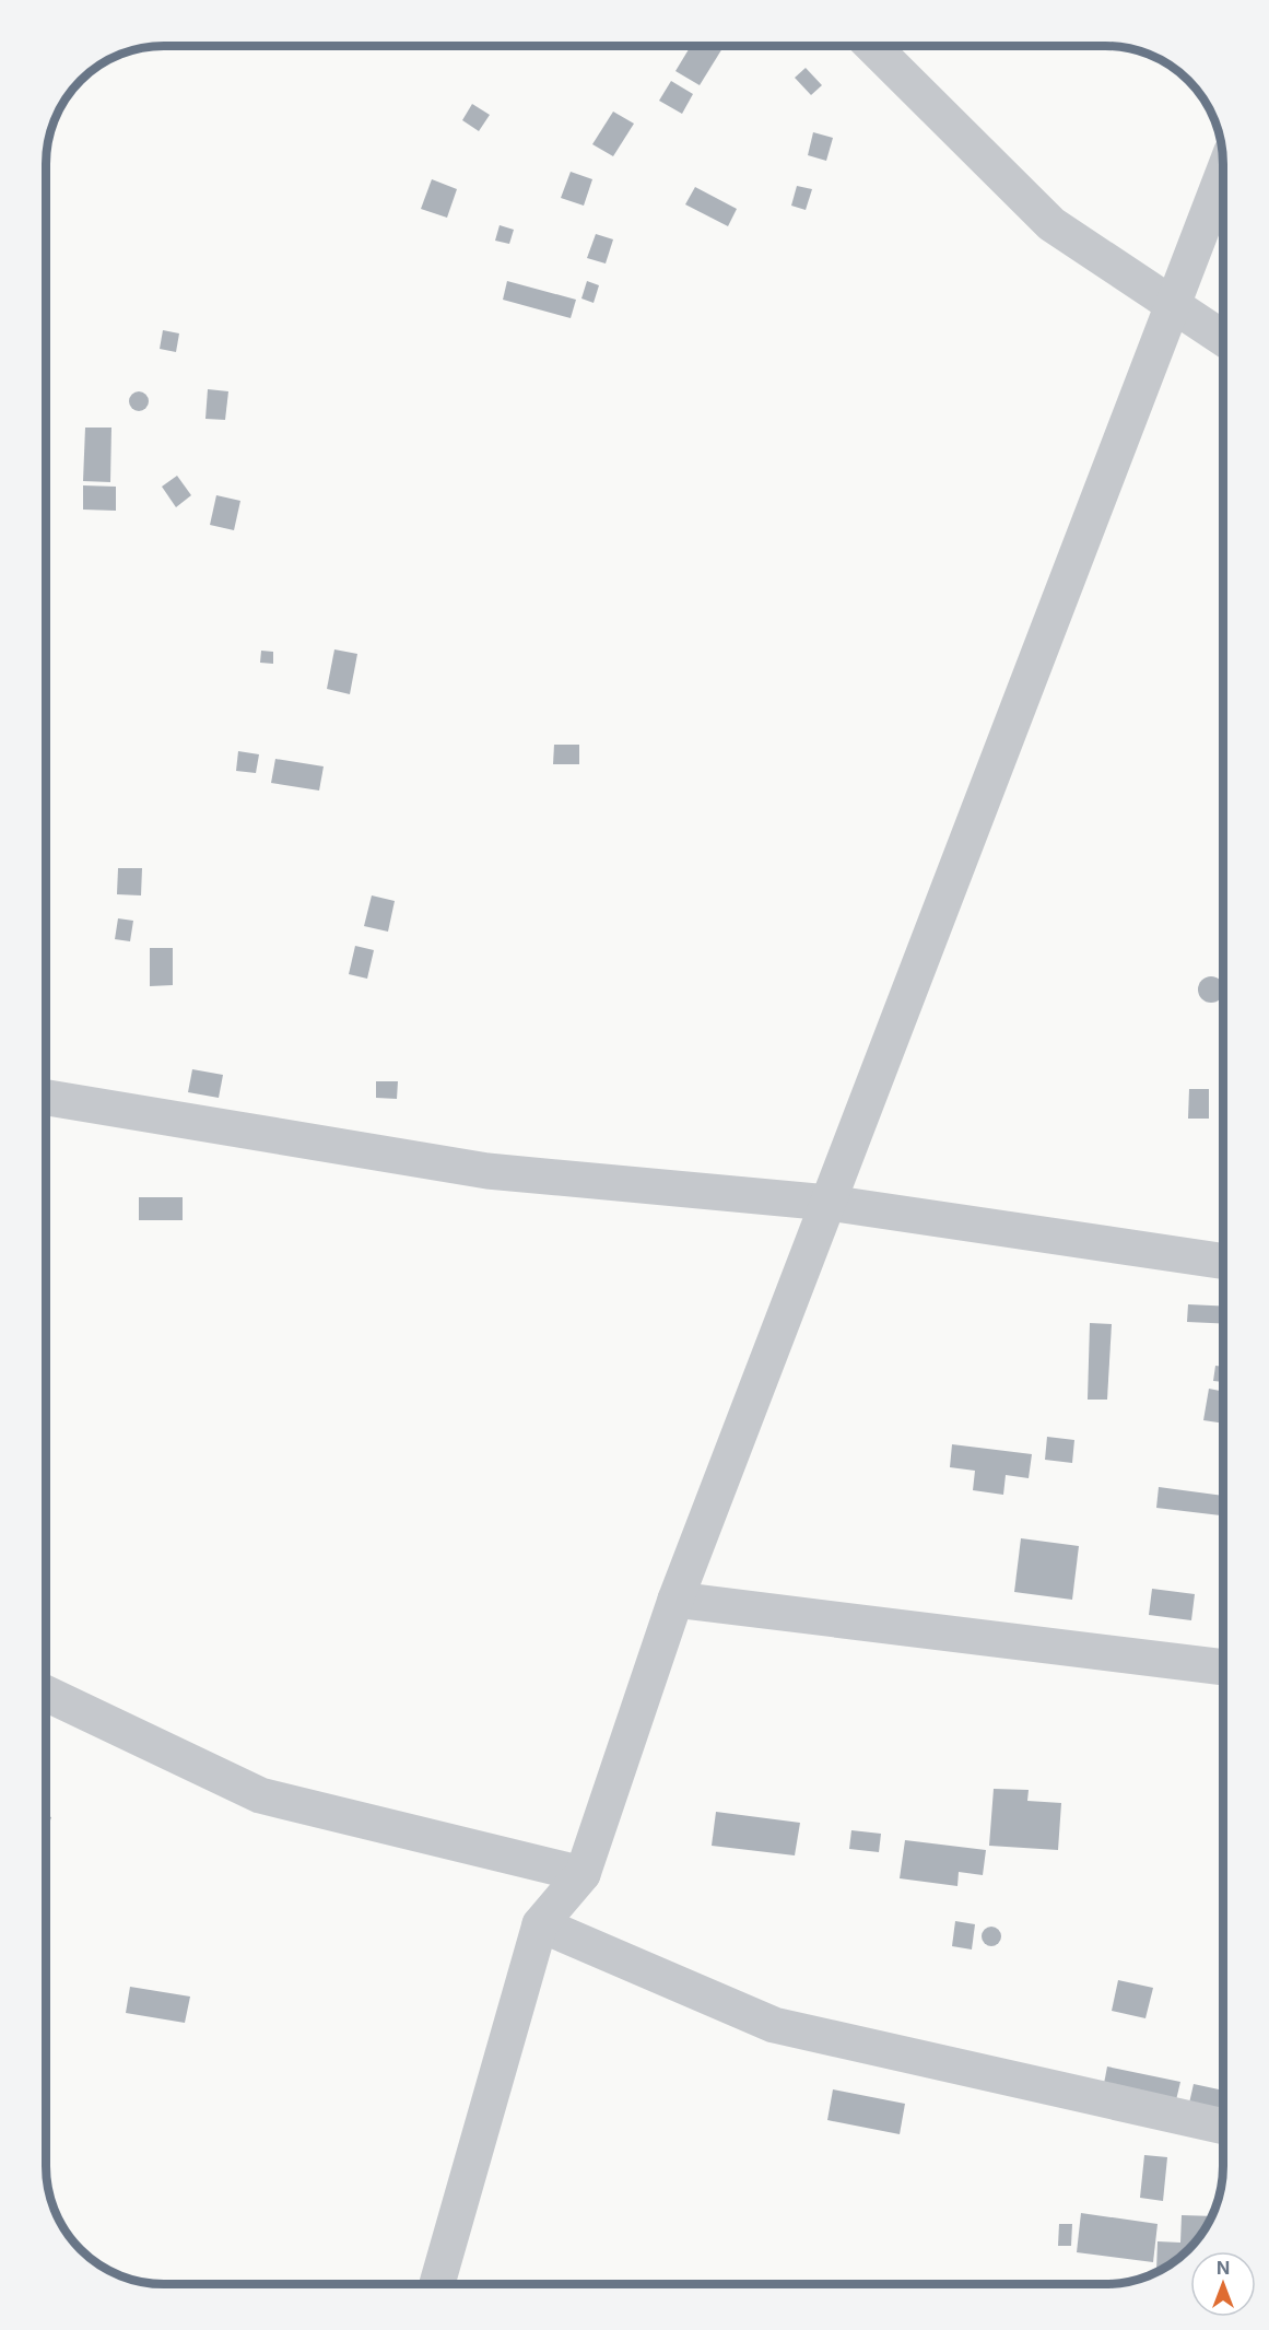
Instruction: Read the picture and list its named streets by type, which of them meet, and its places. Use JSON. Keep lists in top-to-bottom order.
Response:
{
  "north": "top"
}
